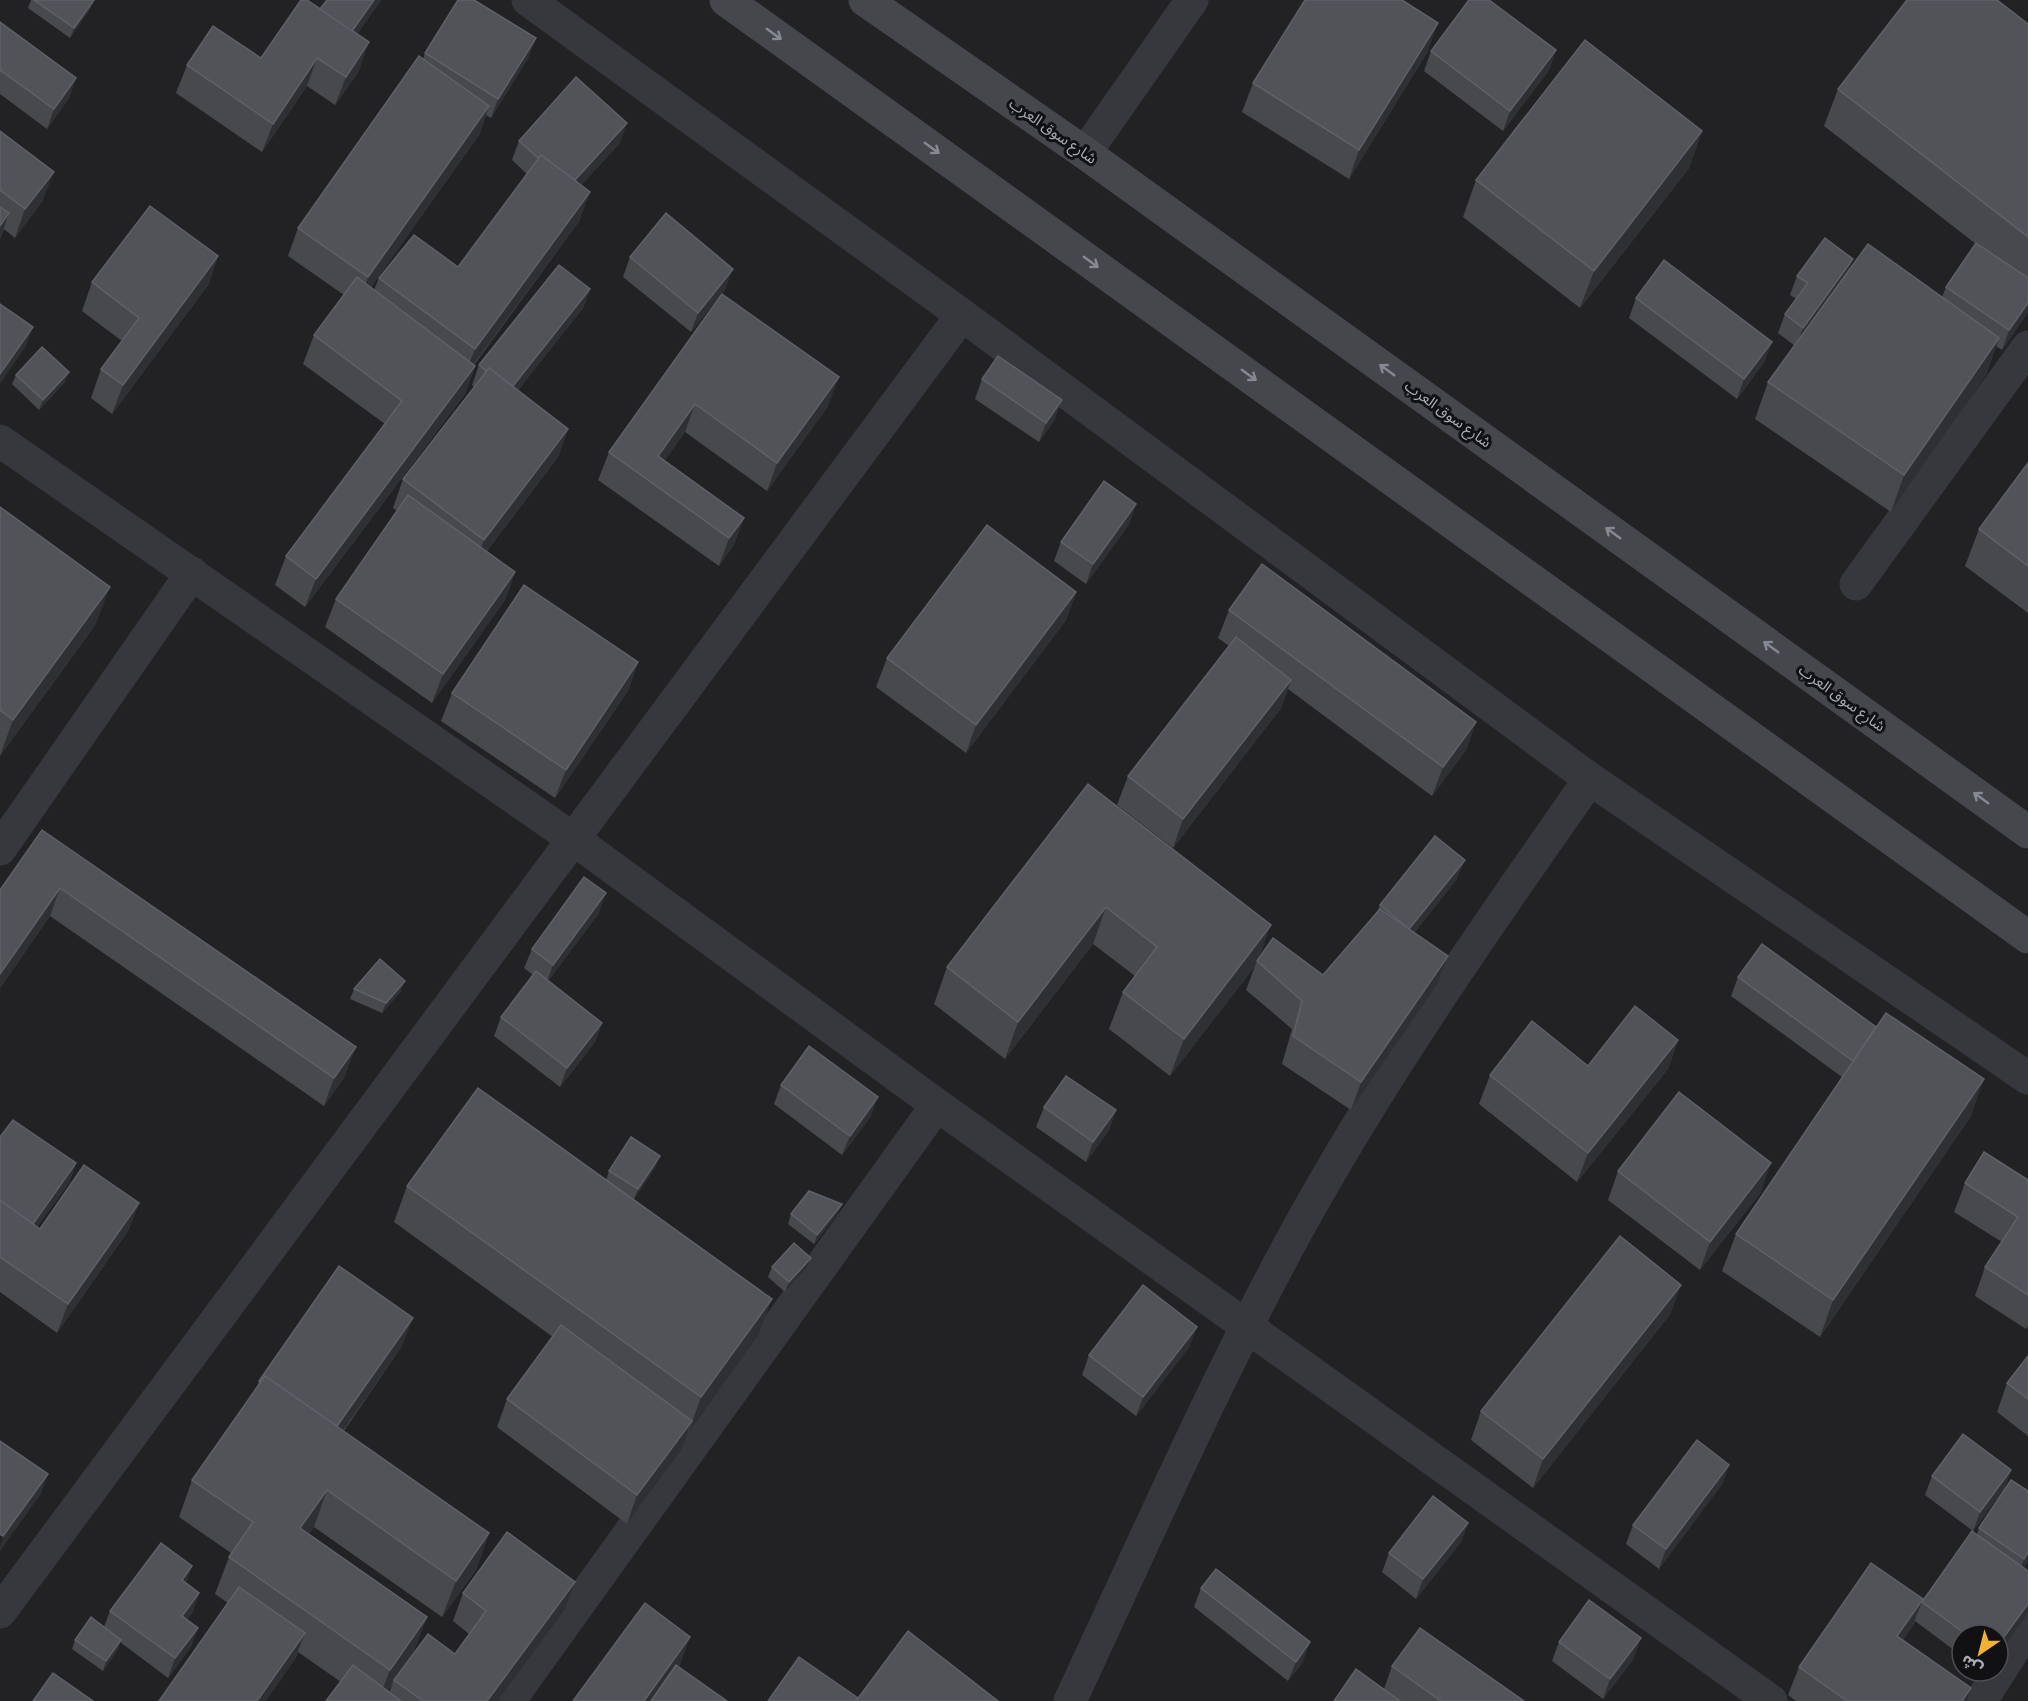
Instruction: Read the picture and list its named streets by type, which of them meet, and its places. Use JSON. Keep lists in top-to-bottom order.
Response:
{
  "streets": {
    "main road": ["شارع سوق العرب"]
  },
  "north": "bottom left"
}
